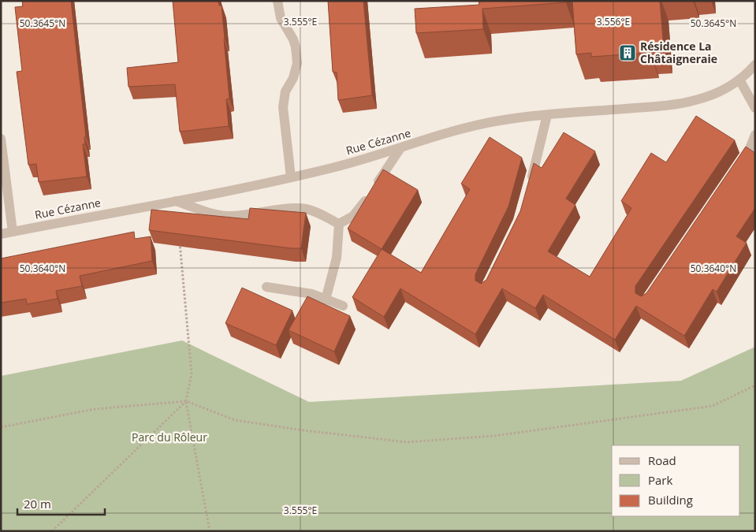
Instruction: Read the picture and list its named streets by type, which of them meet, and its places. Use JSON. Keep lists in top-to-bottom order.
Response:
{
  "streets": {
    "street": ["Rue Cézanne"]
  },
  "parks": ["Parc du Rôleur"],
  "places": {
    "building": ["Résidence La Châtaigneraie"]
  },
  "legend": ["Road", "Park", "Building"],
  "scale_bar": "20 m",
  "coordinates": [
    "3.555°E",
    "3.556°E",
    "50.3645°N",
    "50.3640°N"
  ]
}
